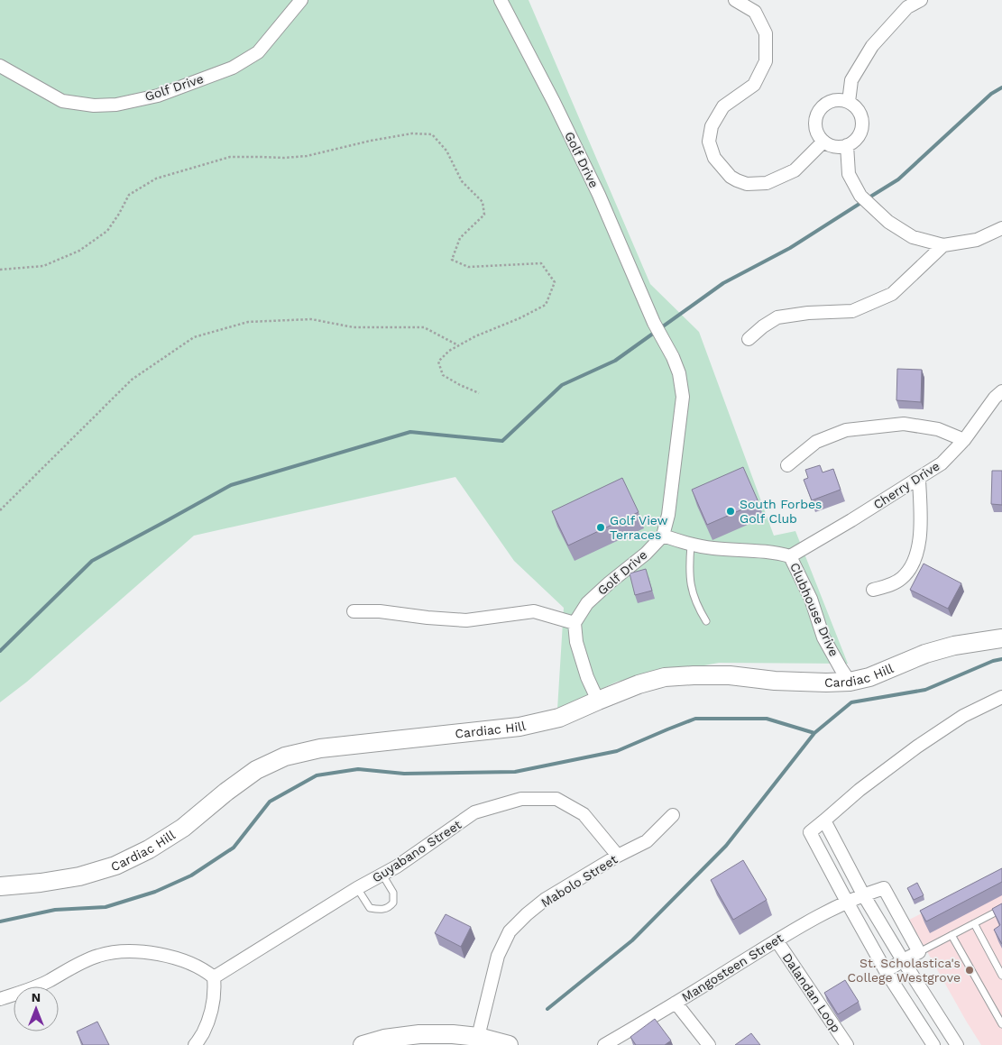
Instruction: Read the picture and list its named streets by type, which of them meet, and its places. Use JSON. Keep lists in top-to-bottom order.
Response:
{
  "streets": {
    "main road": ["Cardiac Hill"],
    "street": [
      "Golf Drive",
      "Cherry Drive",
      "Clubhouse Drive",
      "Guyabano Street",
      "Mabolo Street",
      "Mangosteen Street",
      "Dalandan Loop"
    ]
  },
  "crossings": [
    ["Golf Drive", "Clubhouse Drive"],
    ["Cherry Drive", "Clubhouse Drive"],
    ["Clubhouse Drive", "Cardiac Hill"],
    ["Guyabano Street", "Mabolo Street"],
    ["Mangosteen Street", "Dalandan Loop"]
  ],
  "places": ["South Forbes Golf Club", "Golf View Terraces", "St. Scholastica's College Westgrove"],
  "north": "top"
}
